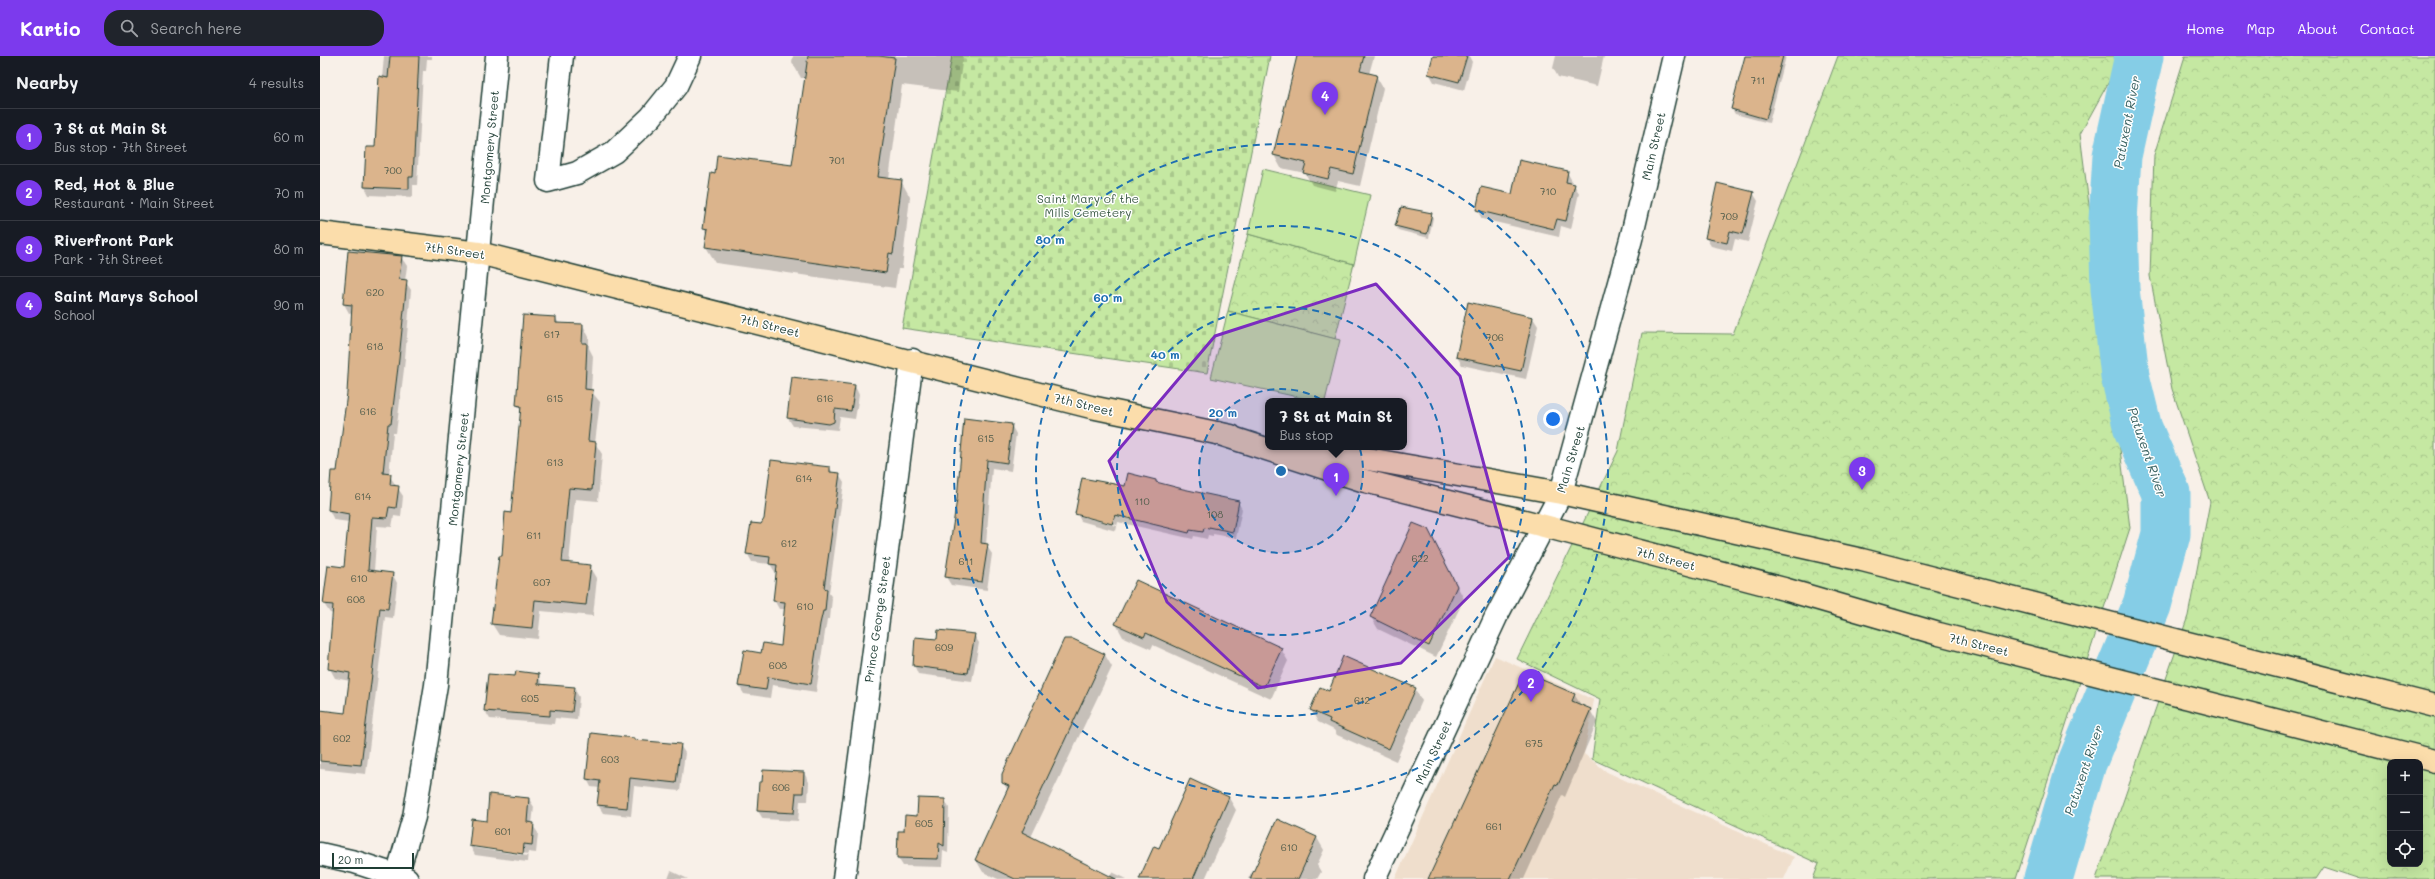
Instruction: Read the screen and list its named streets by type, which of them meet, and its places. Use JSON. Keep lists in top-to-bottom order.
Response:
{
  "streets": {
    "main road": ["7th Street"],
    "street": ["Main Street", "Montgomery Street", "Prince George Street"]
  },
  "crossings": [
    ["Main Street", "7th Street"],
    ["Montgomery Street", "7th Street"],
    ["7th Street", "Prince George Street"]
  ],
  "water": ["Patuxent River"],
  "parks": ["Saint Mary of the Mills Cemetery"],
  "house_numbers": [
    "711",
    "701",
    "700",
    "710",
    "709",
    "620",
    "617",
    "706",
    "618",
    "615",
    "616",
    "616",
    "615",
    "613",
    "614",
    "614",
    "110",
    "108",
    "611",
    "612",
    "622",
    "611",
    "610",
    "607",
    "608",
    "610",
    "609",
    "608",
    "605",
    "612",
    "602",
    "675",
    "603",
    "606",
    "605",
    "661",
    "601",
    "610"
  ],
  "scale_bar": "20 m",
  "page": {
    "header": "Kartio",
    "search": "Search here",
    "nav": [
      "Home",
      "Map",
      "About",
      "Contact"
    ],
    "heading": ["Nearby", "4 results"],
    "pins": [
      "4",
      "3",
      "1",
      "2"
    ],
    "list": [
      {
        "mark": "1",
        "name": "7 St at Main St",
        "note": "Bus stop · 7th Street",
        "value": "60 m"
      },
      {
        "mark": "2",
        "name": "Red, Hot & Blue",
        "note": "Restaurant · Main Street",
        "value": "70 m"
      },
      {
        "mark": "3",
        "name": "Riverfront Park",
        "note": "Park · 7th Street",
        "value": "80 m"
      },
      {
        "mark": "4",
        "name": "Saint Marys School",
        "note": "School",
        "value": "90 m"
      }
    ],
    "popup": ["7 St at Main St", "Bus stop"],
    "map_buttons": ["+", "−"],
    "scale": "20 m"
  },
  "rings": [
    "80 m",
    "60 m",
    "40 m",
    "20 m"
  ]
}
